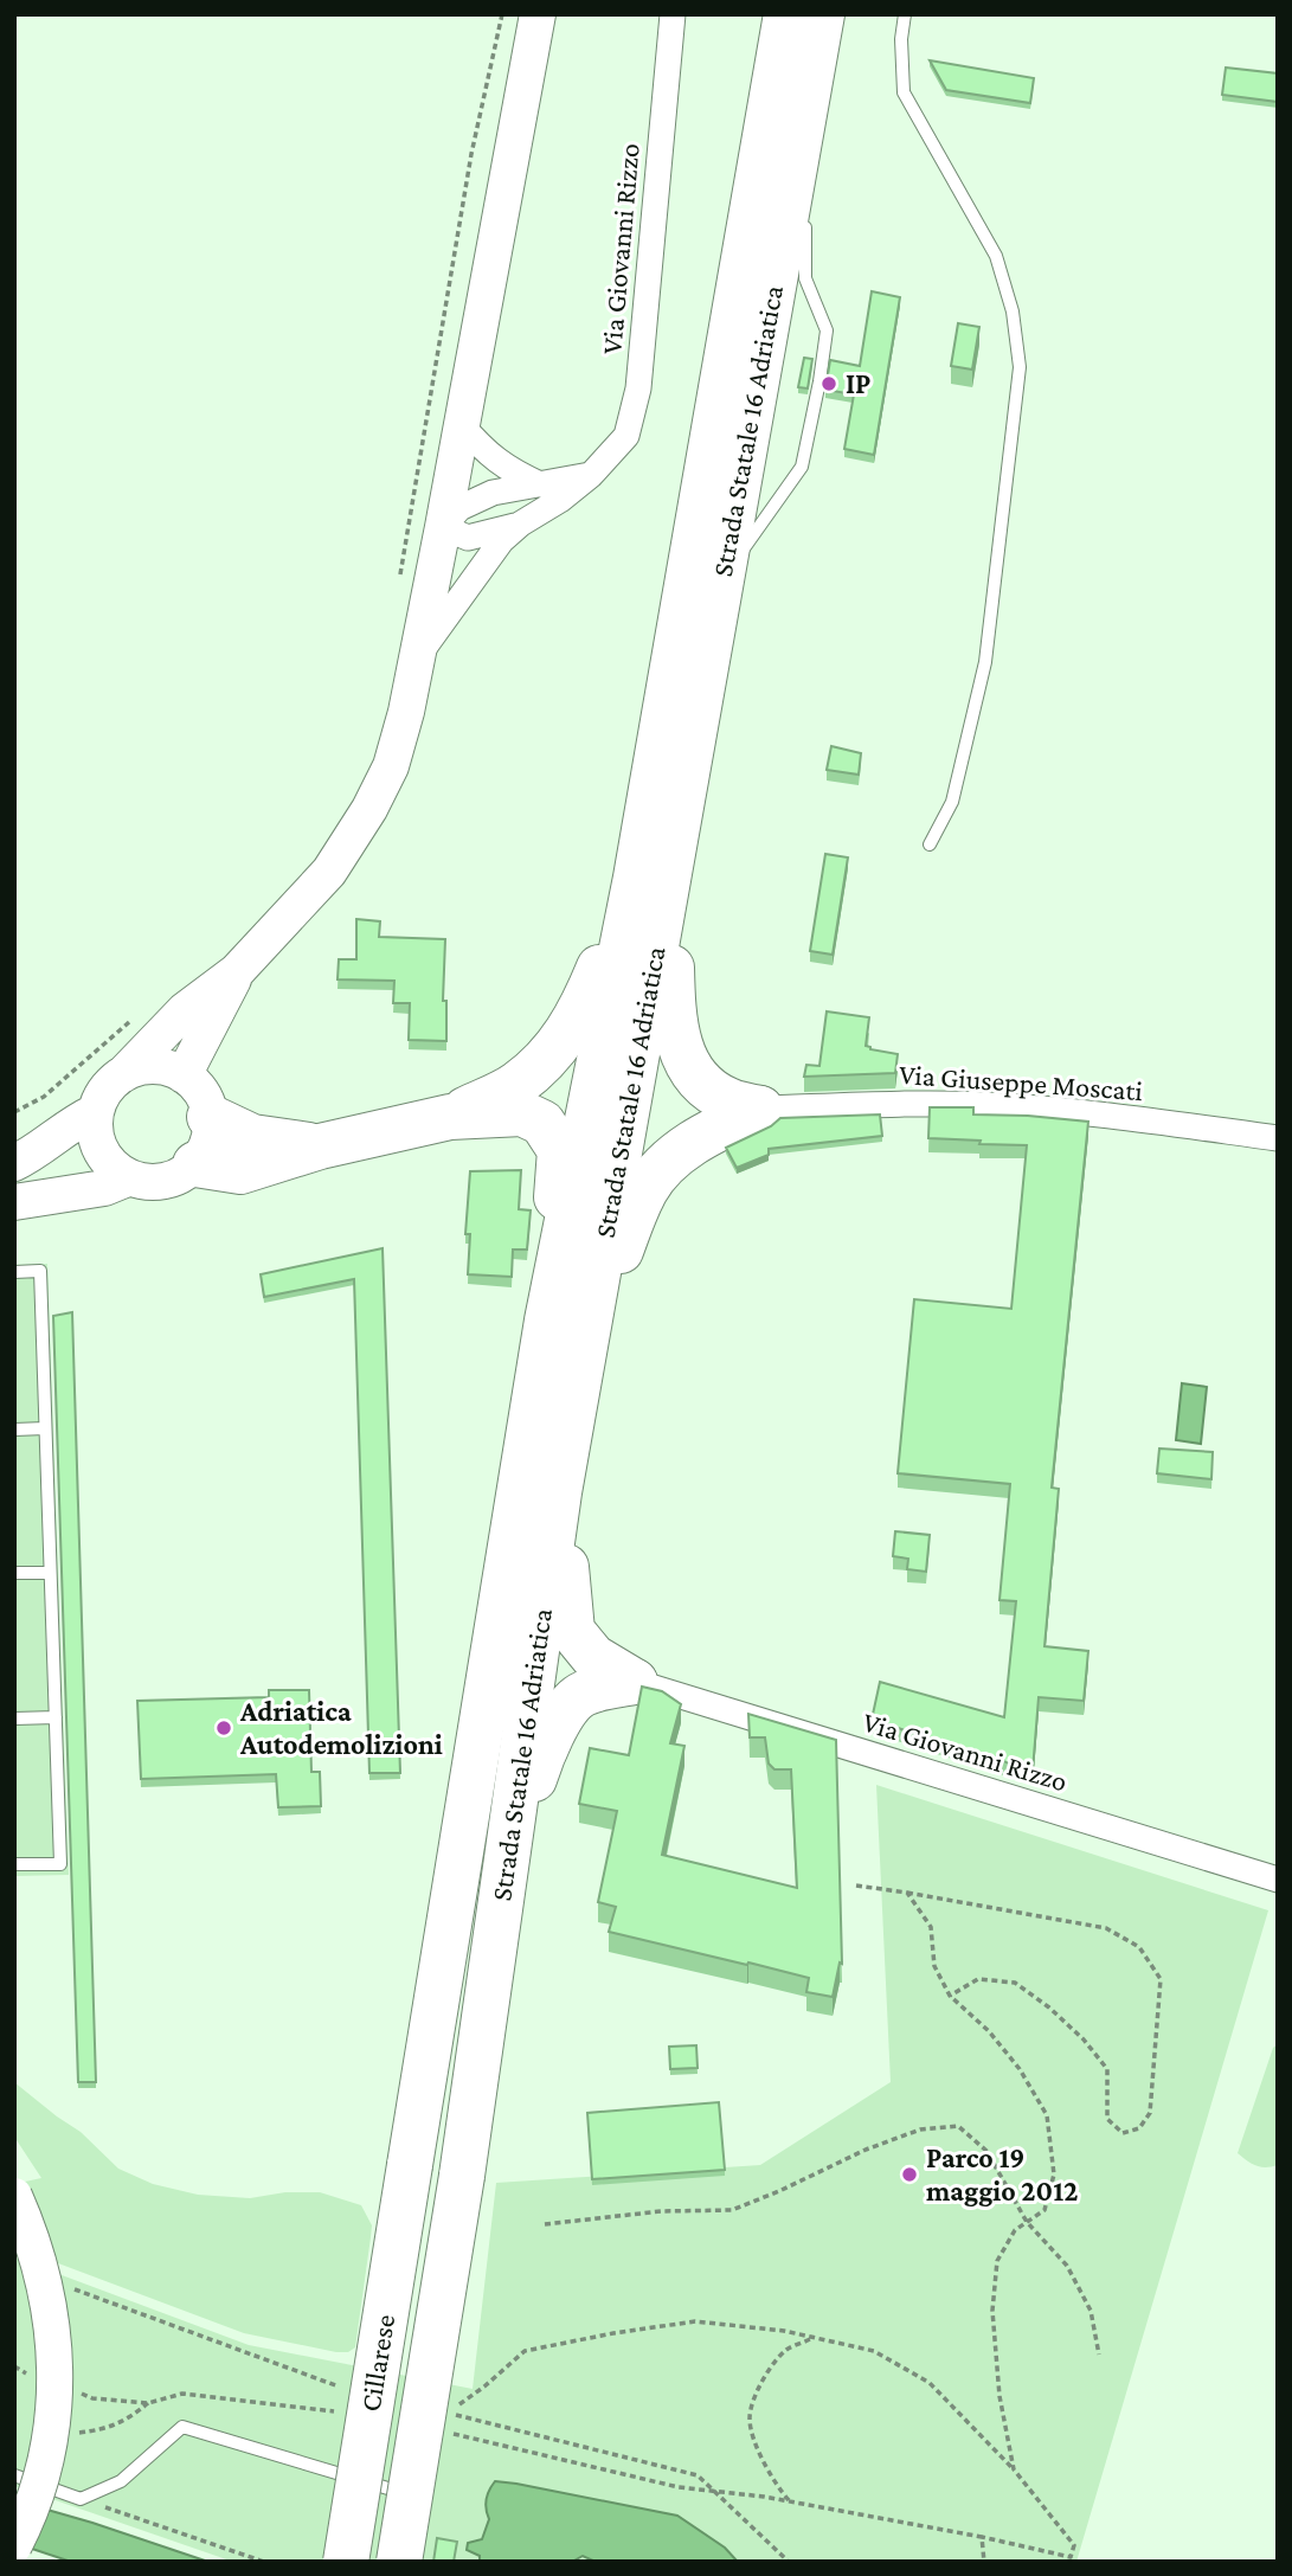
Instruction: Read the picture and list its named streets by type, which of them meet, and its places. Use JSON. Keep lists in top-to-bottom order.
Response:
{
  "streets": {
    "highway": ["Strada Statale 16 Adriatica", "Cillarese"],
    "street": ["Via Giovanni Rizzo", "Via Giuseppe Moscati"]
  },
  "crossings": [
    ["Strada Statale 16 Adriatica", "Cillarese"]
  ],
  "places": ["IP", "Adriatica Autodemolizioni", "Parco 19 maggio 2012"]
}
